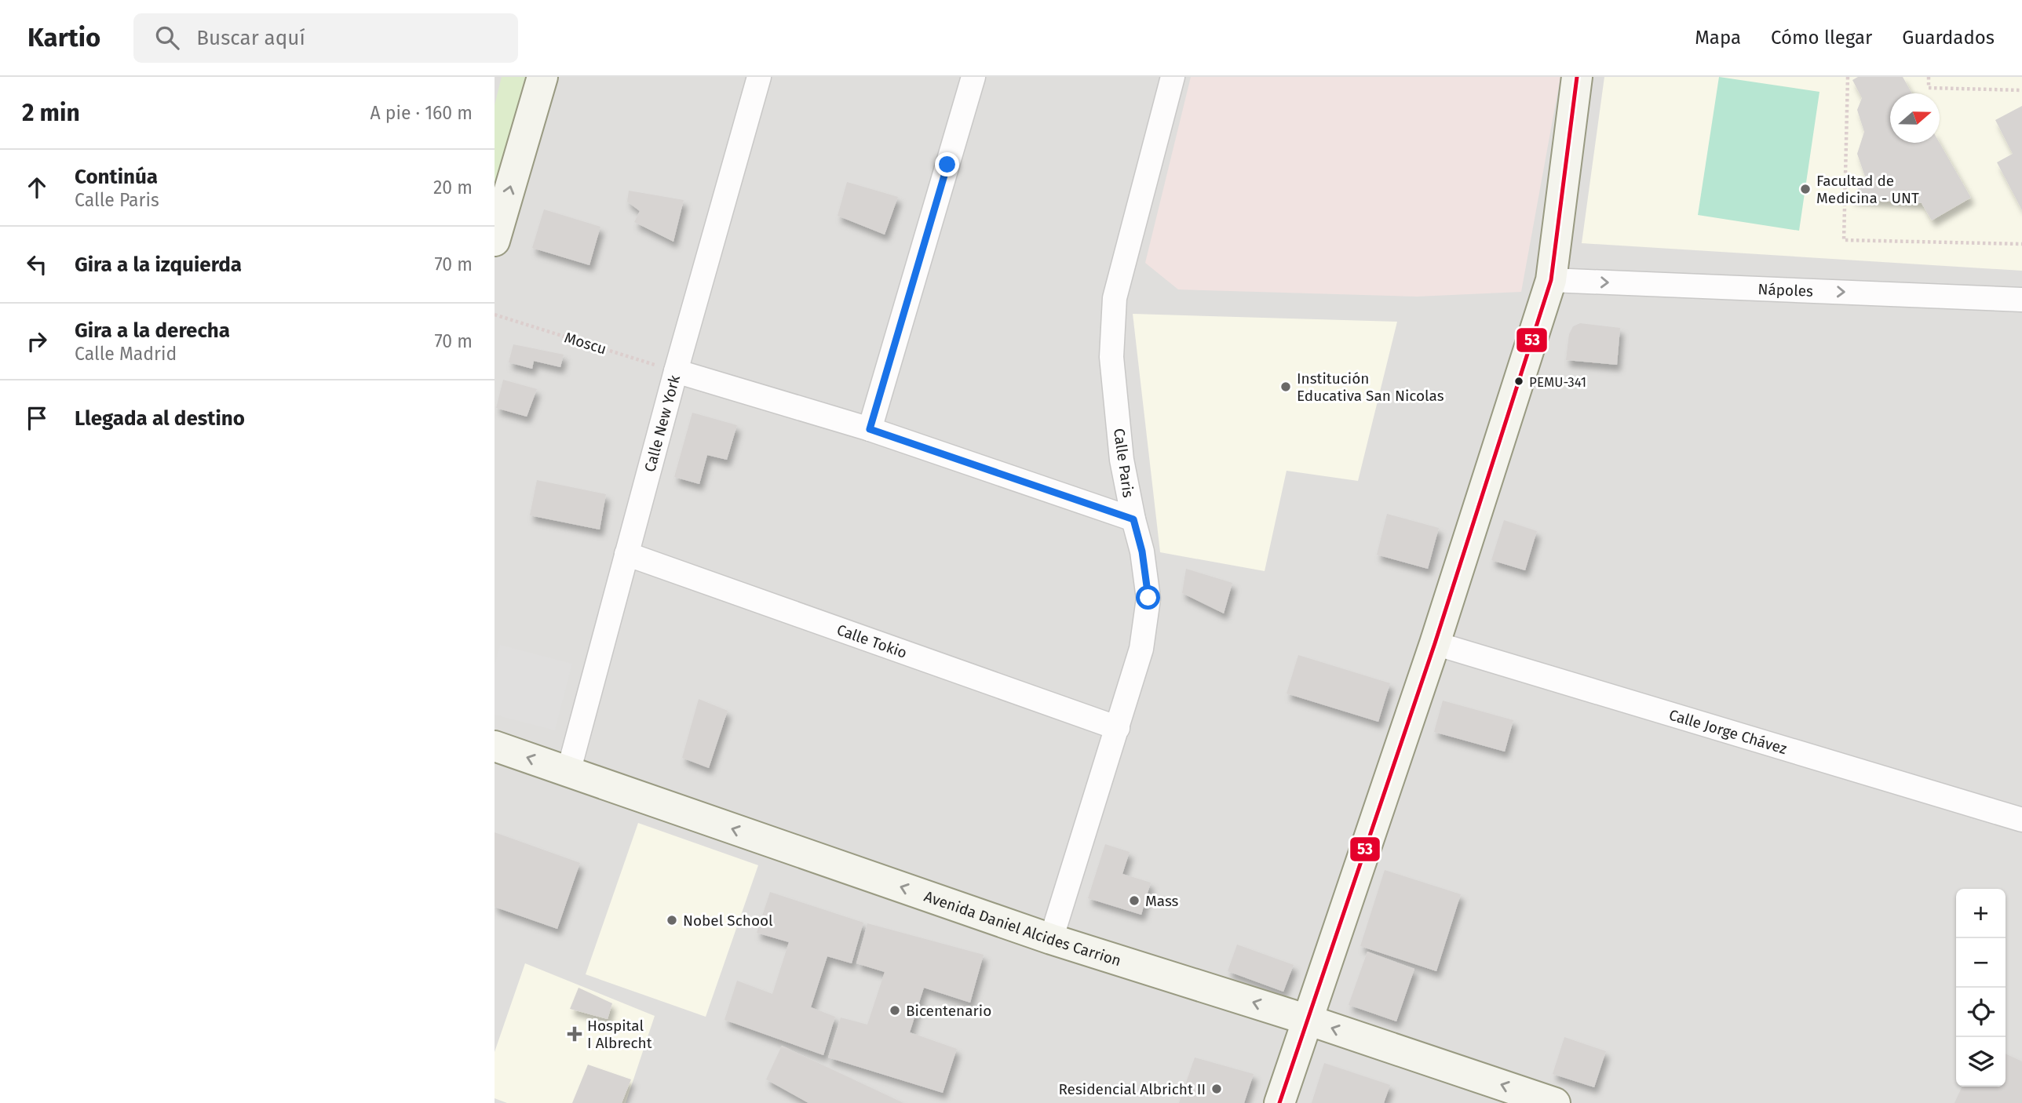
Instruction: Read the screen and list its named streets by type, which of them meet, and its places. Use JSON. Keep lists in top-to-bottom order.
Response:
{
  "streets": {
    "street": [
      "Nápoles",
      "Calle New York",
      "Calle Paris",
      "Calle Tokio",
      "Calle Jorge Chávez",
      "Avenida Daniel Alcides Carrion"
    ],
    "path": ["Moscu"]
  },
  "crossings": [
    ["Moscu", "Calle New York"],
    ["Calle New York", "Calle Tokio"],
    ["Calle New York", "Avenida Daniel Alcides Carrion"],
    ["Calle Paris", "Calle Tokio"],
    ["Calle Paris", "Avenida Daniel Alcides Carrion"]
  ],
  "one_way": ["Nápoles", "Avenida Daniel Alcides Carrion"],
  "places": {
    "other": [
      "Facultad de Medicina - UNT",
      "PEMU-341",
      "Institución Educativa San Nicolas",
      "Mass",
      "Nobel School",
      "Bicentenario",
      "Residencial Albricht II"
    ],
    "health": ["Hospital I Albrecht"]
  },
  "lines": ["transit line 53"],
  "north": "right",
  "page": {
    "header": "Kartio",
    "search": "Buscar aquí",
    "nav": ["Mapa", "Cómo llegar", "Guardados"],
    "heading": ["2 min", "A pie · 160 m"],
    "list": [
      ["Continúa", "Calle Paris", "20 m"],
      ["Gira a la izquierda", "70 m"],
      ["Gira a la derecha", "Calle Madrid", "70 m"],
      "Llegada al destino"
    ],
    "map_buttons": ["+", "−"]
  }
}
